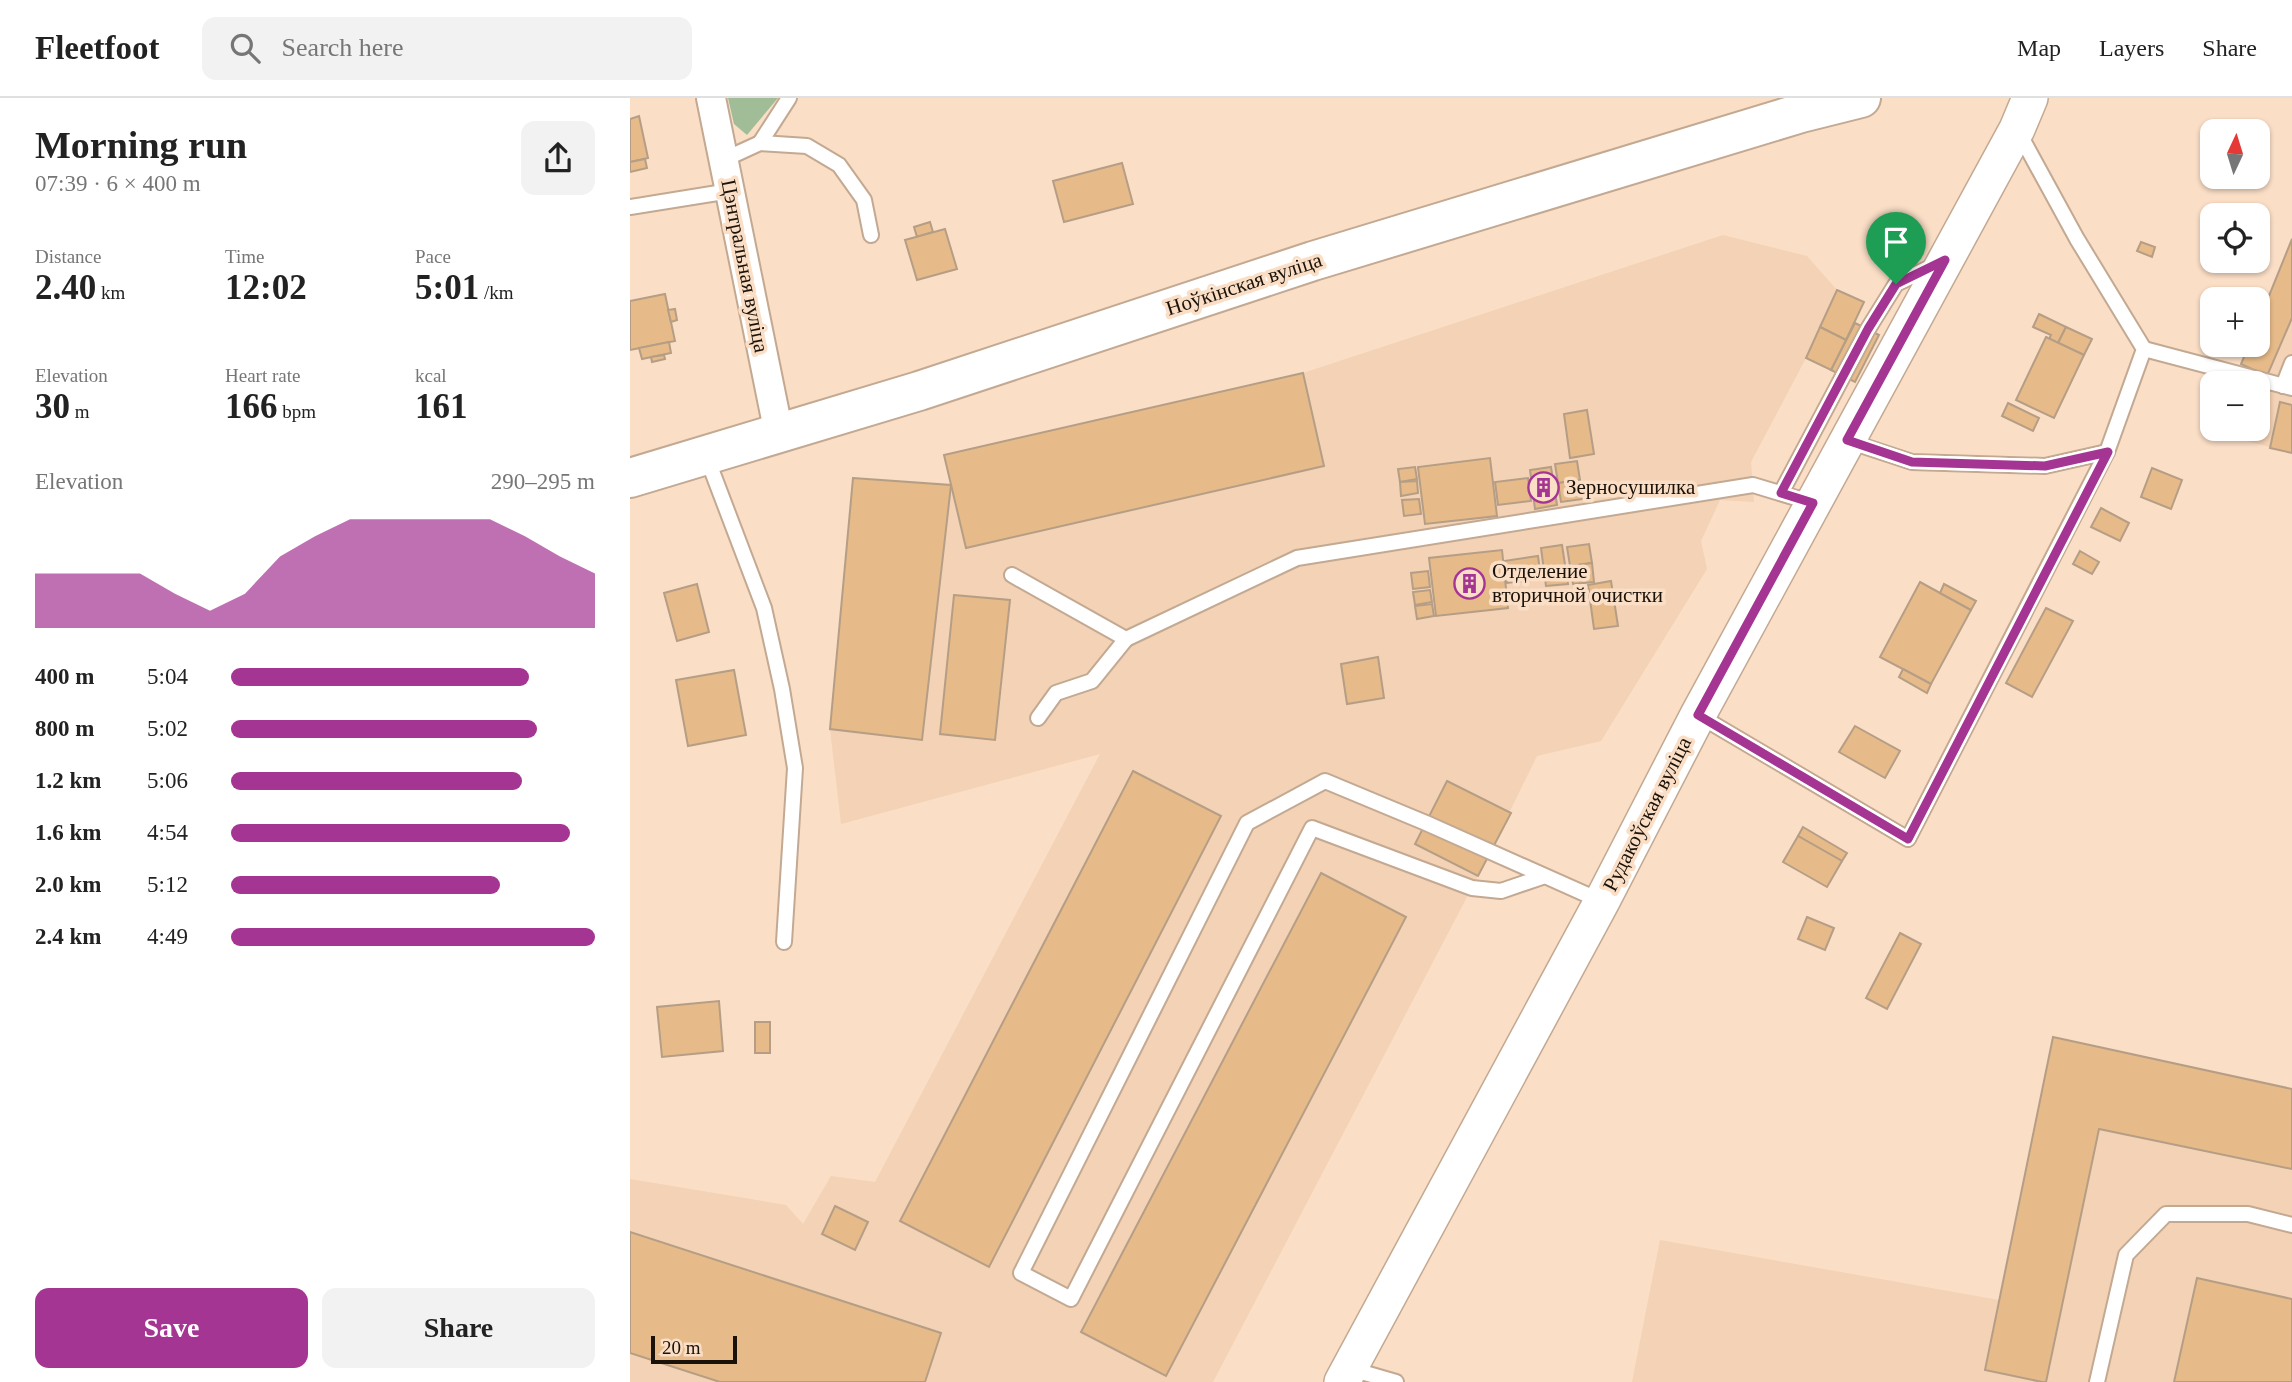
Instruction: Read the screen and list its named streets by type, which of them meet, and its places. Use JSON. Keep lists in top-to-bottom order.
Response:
{
  "streets": {
    "main road": ["Ноўкінская вуліца"],
    "street": ["Цэнтральная вуліца", "Рудакоўская вуліца"]
  },
  "crossings": [
    ["Цэнтральная вуліца", "Ноўкінская вуліца"]
  ],
  "places": {
    "building": ["Зерносушилка", "Отделение вторичной очистки"]
  },
  "scale_bar": "20 m",
  "north": "top",
  "page": {
    "header": "Fleetfoot",
    "search": "Search here",
    "nav": ["Map", "Layers", "Share"],
    "heading": ["Morning run", "07:39 · 6 × 400 m"],
    "map_buttons": ["+", "−"],
    "stats": [
      ["Distance", "2.40 km"],
      ["Time", "12:02"],
      ["Pace", "5:01 /km"],
      ["Elevation", "30 m"],
      ["Heart rate", "166 bpm"],
      ["kcal", "161"]
    ],
    "chart": ["Elevation", "290–295 m"],
    "list": [
      {
        "name": "400 m",
        "note": "5:04"
      },
      {
        "name": "800 m",
        "note": "5:02"
      },
      {
        "name": "1.2 km",
        "note": "5:06"
      },
      {
        "name": "1.6 km",
        "note": "4:54"
      },
      {
        "name": "2.0 km",
        "note": "5:12"
      },
      {
        "name": "2.4 km",
        "note": "4:49"
      }
    ],
    "buttons": ["Save", "Share"],
    "scale": "20 m"
  }
}
